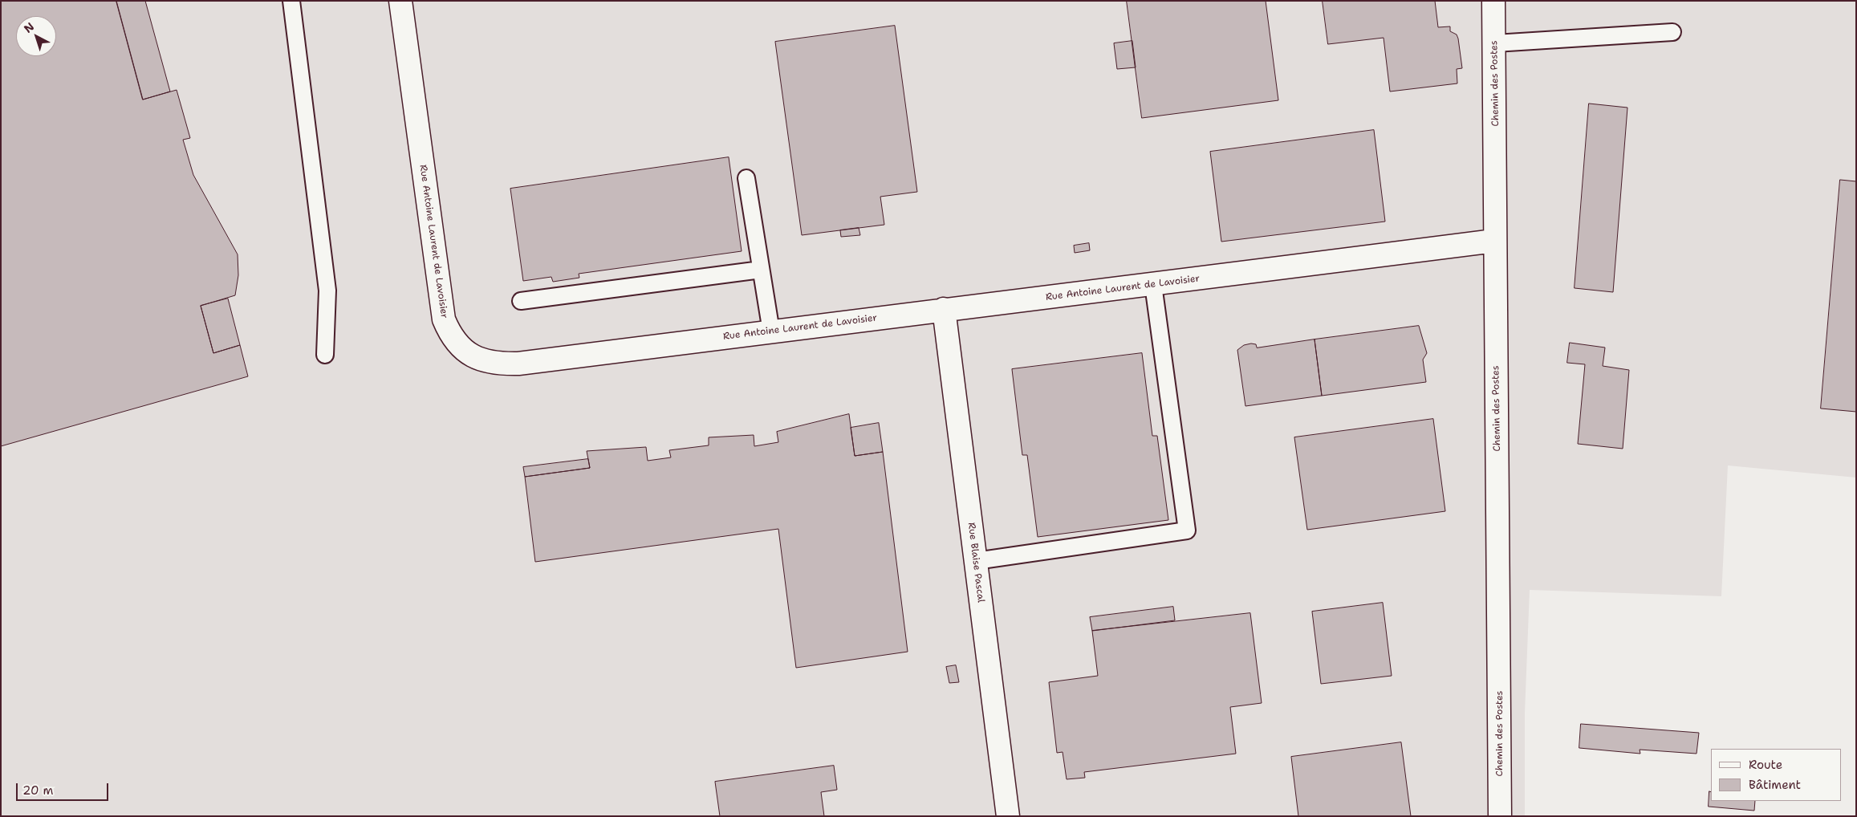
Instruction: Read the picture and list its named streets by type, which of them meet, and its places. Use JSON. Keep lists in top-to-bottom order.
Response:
{
  "streets": {
    "street": ["Chemin des Postes", "Rue Antoine Laurent de Lavoisier", "Rue Blaise Pascal"]
  },
  "crossings": [
    ["Chemin des Postes", "Rue Antoine Laurent de Lavoisier"],
    ["Rue Antoine Laurent de Lavoisier", "Rue Blaise Pascal"]
  ],
  "legend": ["Route", "Bâtiment"],
  "scale_bar": "20 m",
  "north": "top left"
}
